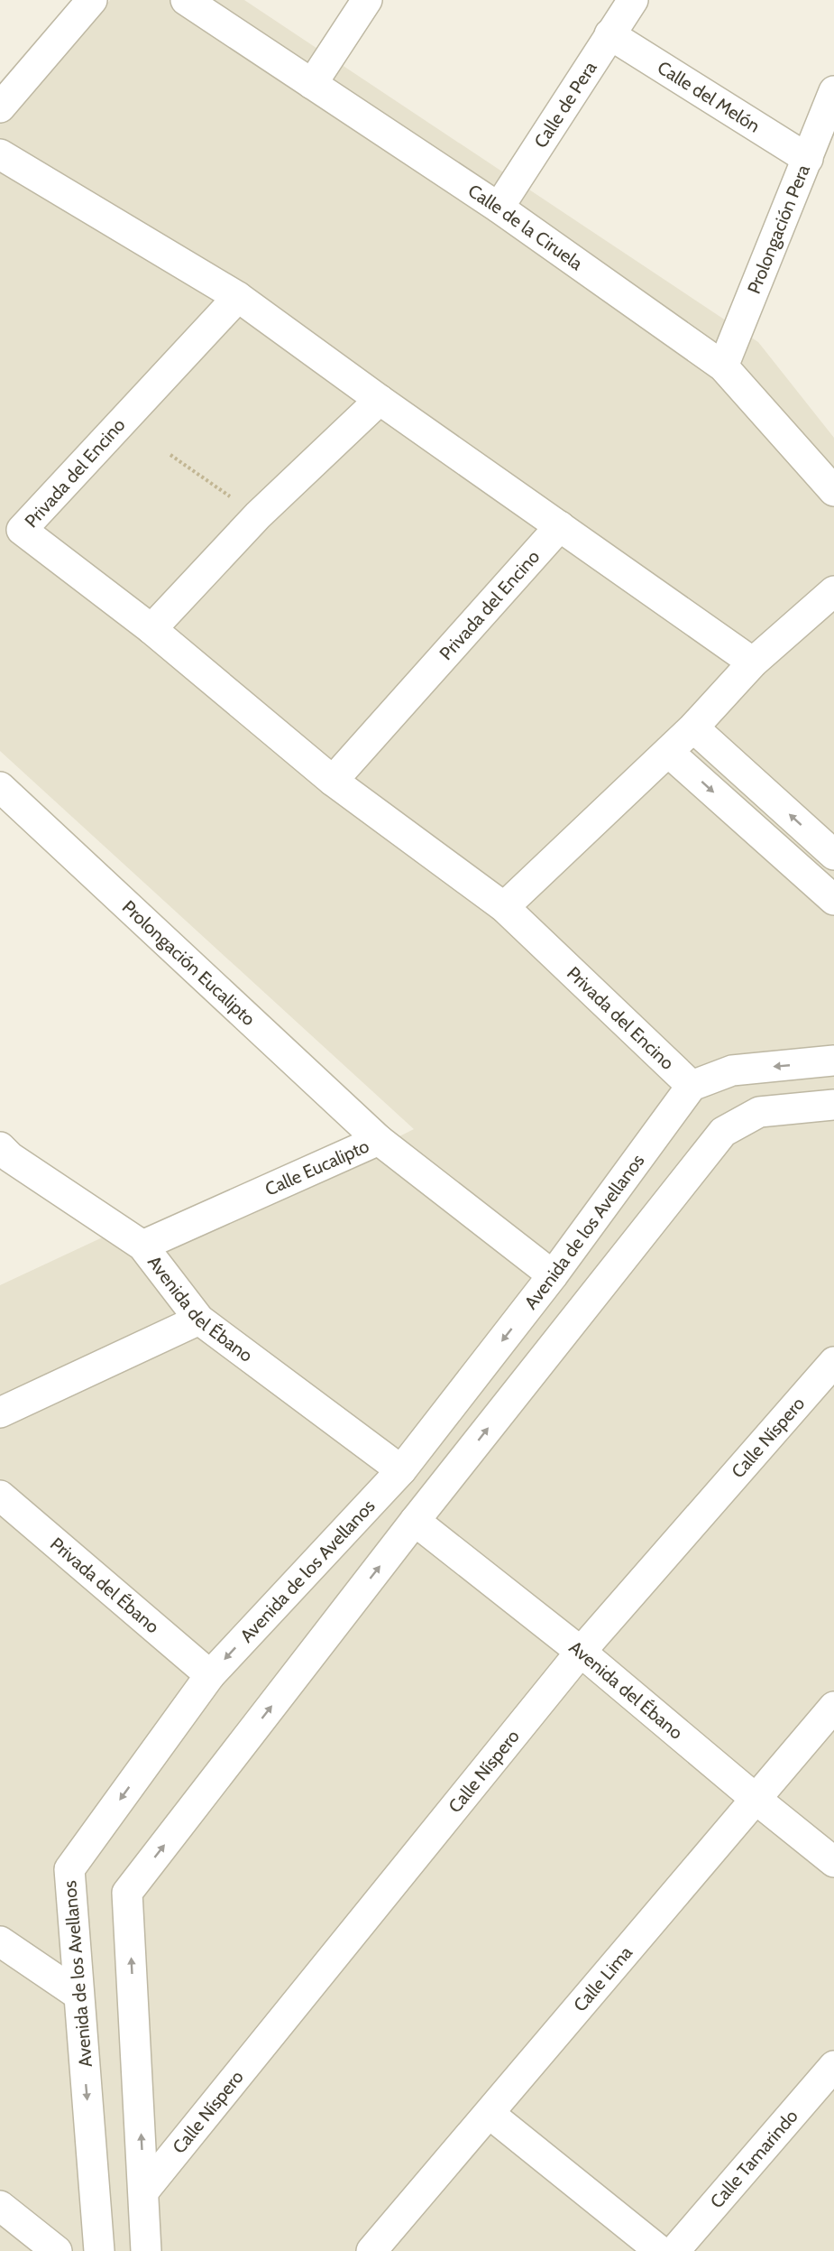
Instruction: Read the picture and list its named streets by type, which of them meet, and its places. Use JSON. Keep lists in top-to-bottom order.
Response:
{
  "streets": {
    "street": [
      "Calle del Melón",
      "Calle de Pera",
      "Calle de la Ciruela",
      "Prolongación Pera",
      "Privada del Encino",
      "Prolongación Eucalipto",
      "Calle Eucalipto",
      "Avenida de los Avellanos",
      "Avenida del Ébano",
      "Calle Níspero",
      "Privada del Ébano",
      "Calle Lima",
      "Calle Tamarindo"
    ]
  },
  "crossings": [
    ["Calle del Melón", "Calle de Pera"],
    ["Calle del Melón", "Prolongación Pera"],
    ["Calle de Pera", "Calle de la Ciruela"],
    ["Calle de la Ciruela", "Prolongación Pera"],
    ["Privada del Encino", "Avenida de los Avellanos"],
    ["Prolongación Eucalipto", "Calle Eucalipto"],
    ["Calle Eucalipto", "Avenida de los Avellanos"],
    ["Calle Eucalipto", "Avenida del Ébano"],
    ["Avenida de los Avellanos", "Avenida del Ébano"],
    ["Avenida de los Avellanos", "Privada del Ébano"],
    ["Avenida del Ébano", "Calle Níspero"],
    ["Avenida del Ébano", "Calle Lima"]
  ]
}
